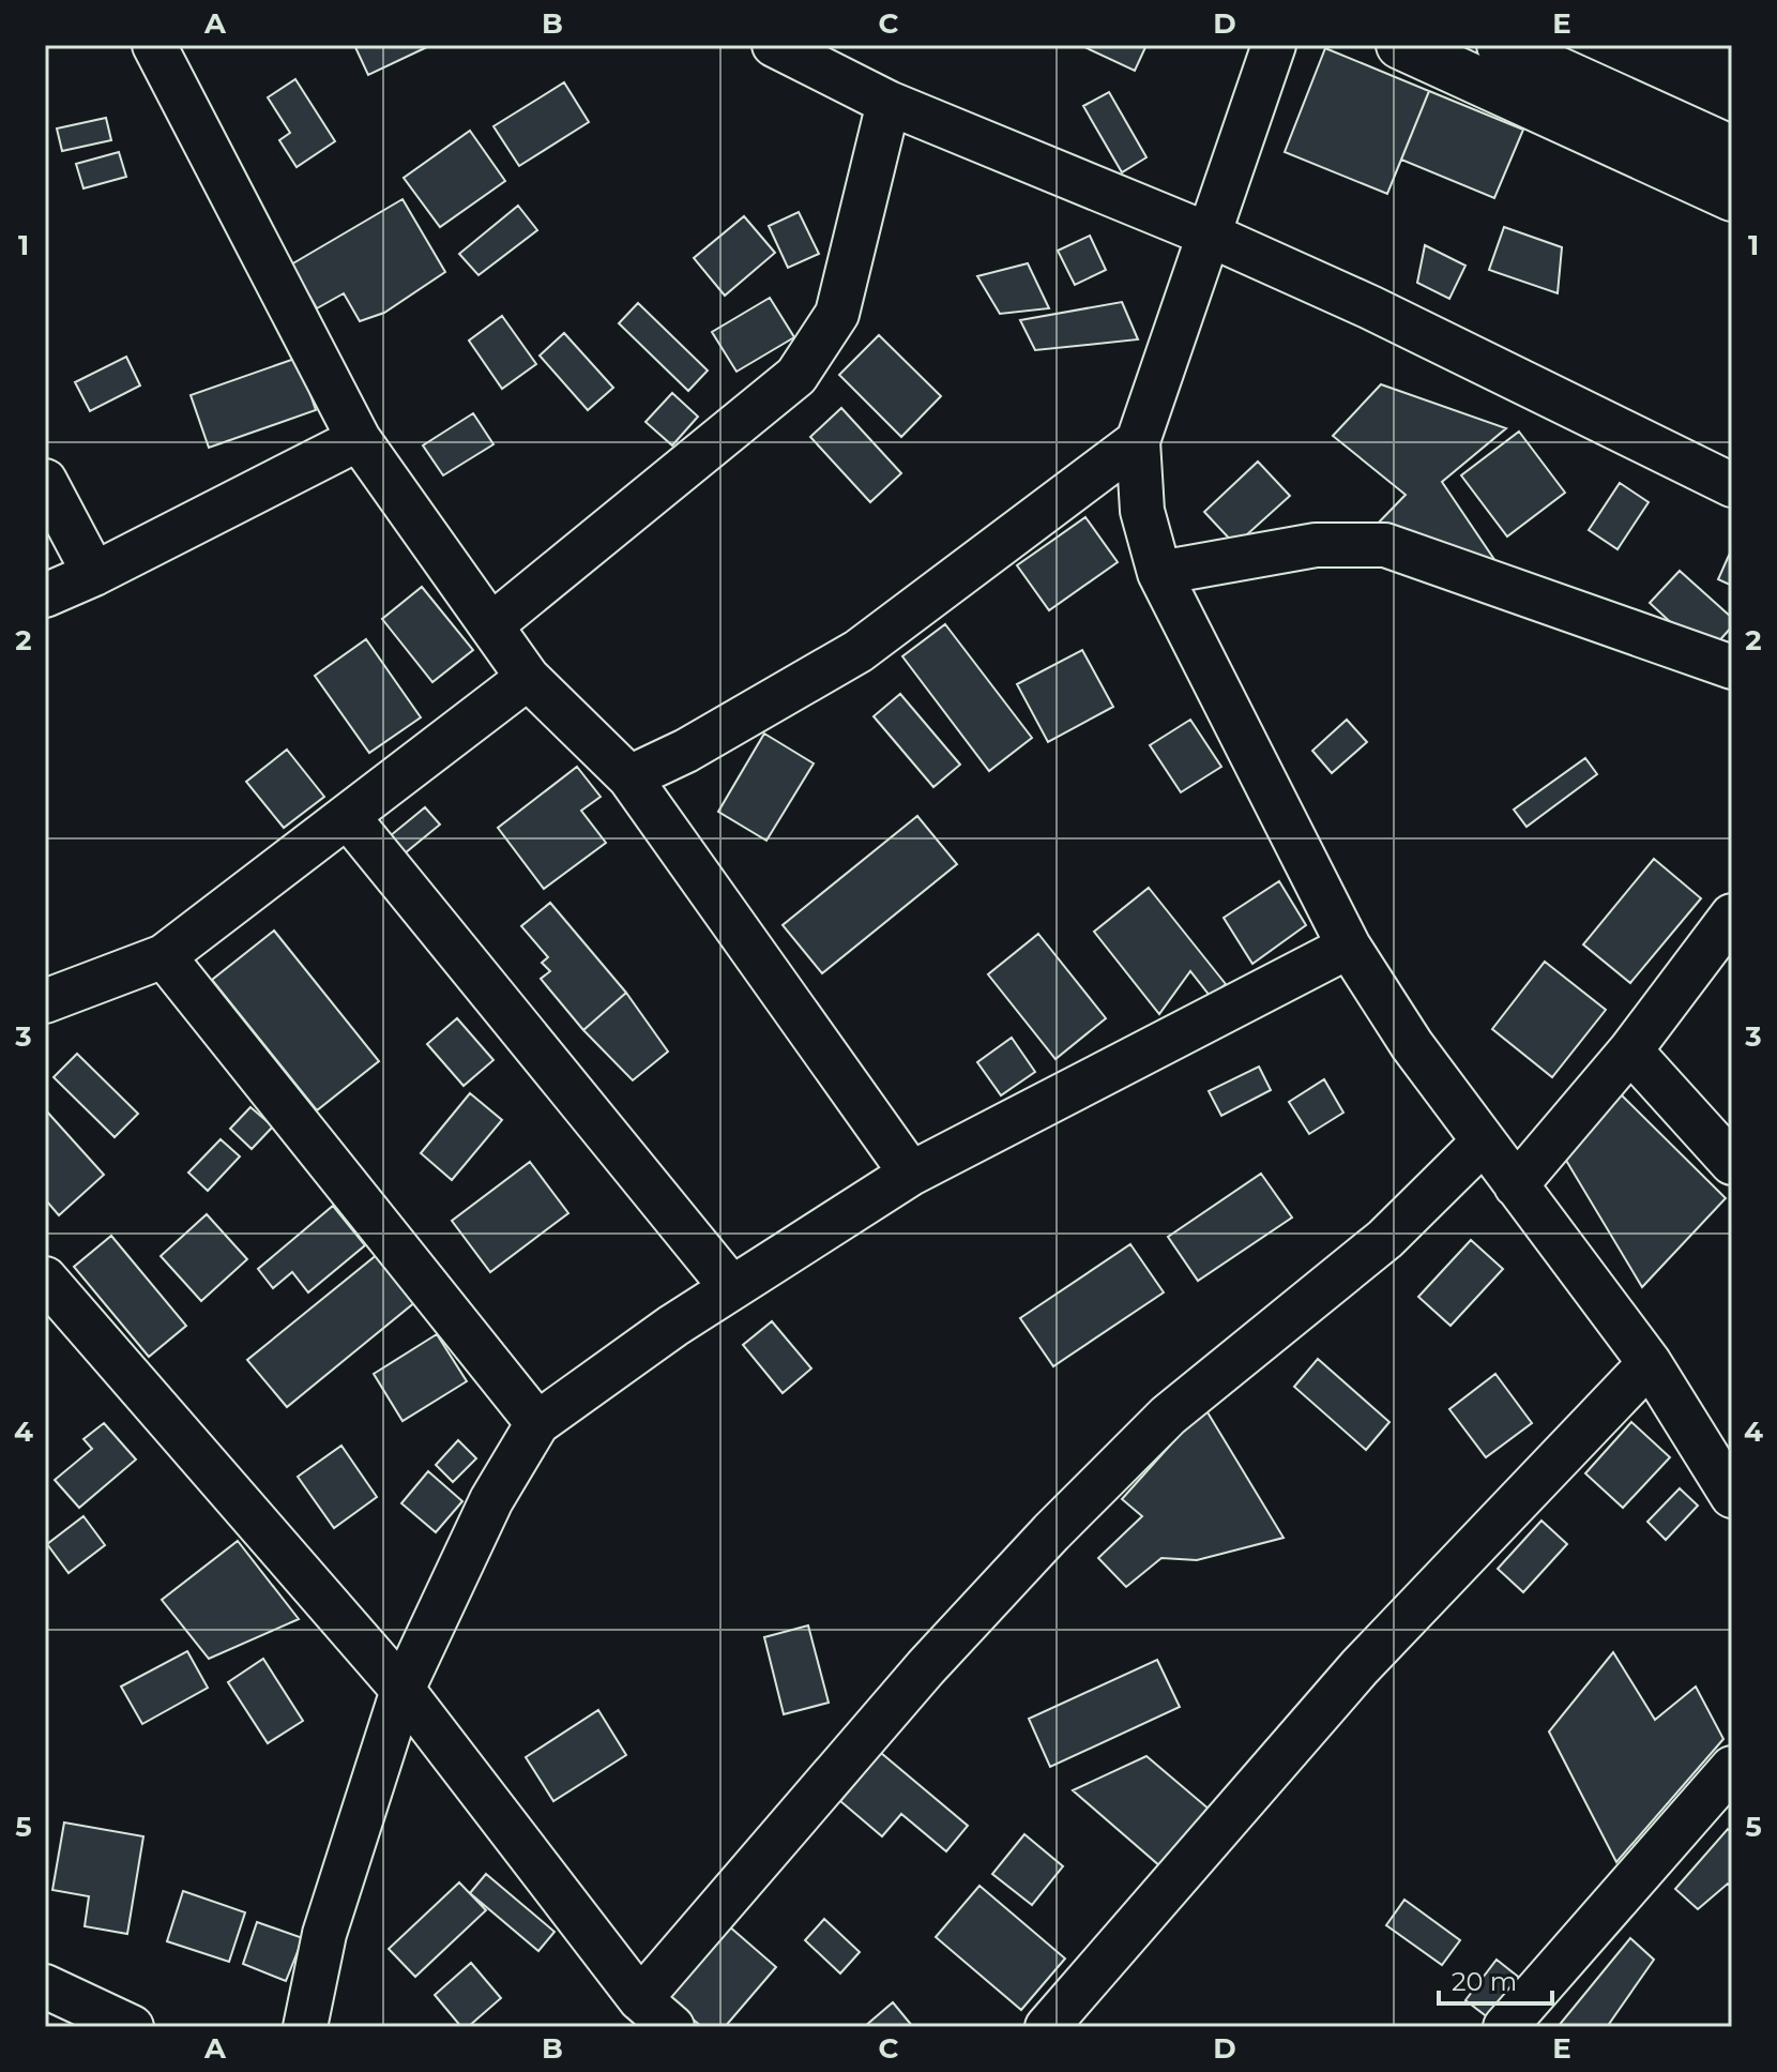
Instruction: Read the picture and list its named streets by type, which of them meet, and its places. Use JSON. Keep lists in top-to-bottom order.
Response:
{
  "scale_bar": "20 m",
  "grid": {
    "columns": [
      "A",
      "B",
      "C",
      "D",
      "E"
    ],
    "rows": [
      "1",
      "2",
      "3",
      "4",
      "5"
    ]
  }
}
